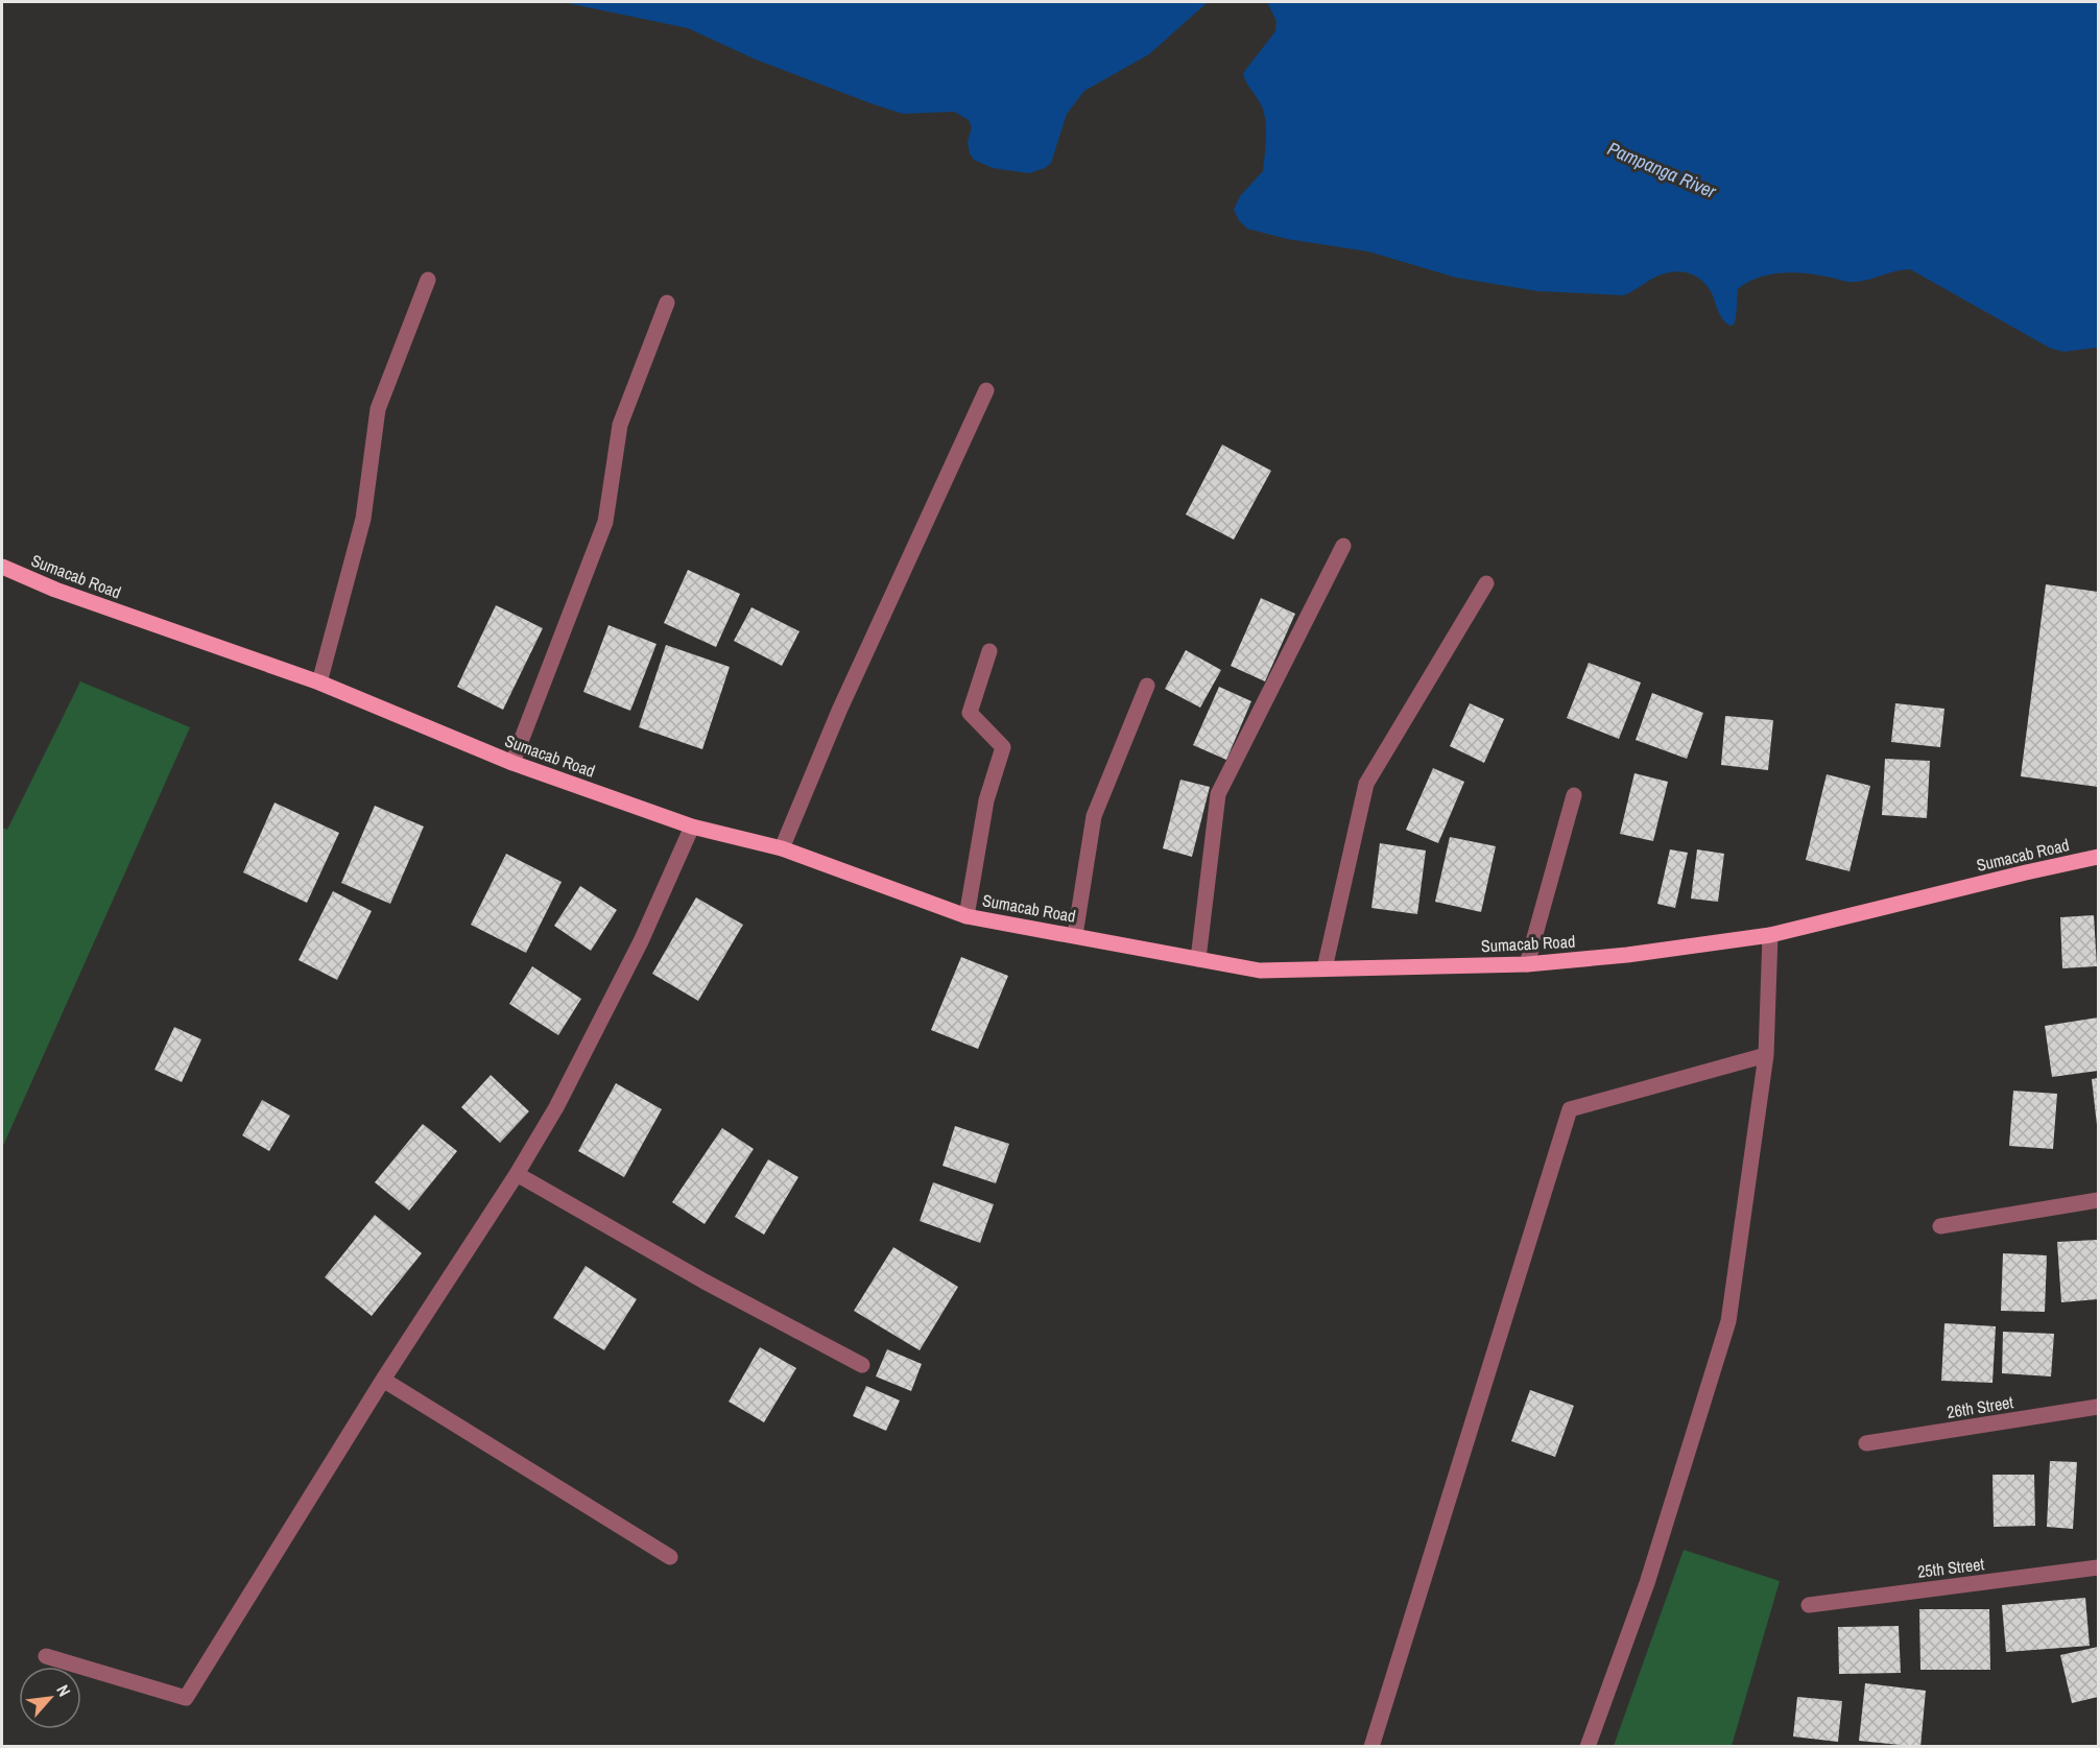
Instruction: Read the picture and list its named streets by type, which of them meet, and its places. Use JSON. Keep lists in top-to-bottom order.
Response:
{
  "streets": {
    "main road": ["Sumacab Road"],
    "street": ["26th Street", "25th Street"]
  },
  "water": ["Pampanga River"],
  "north": "top right"
}
